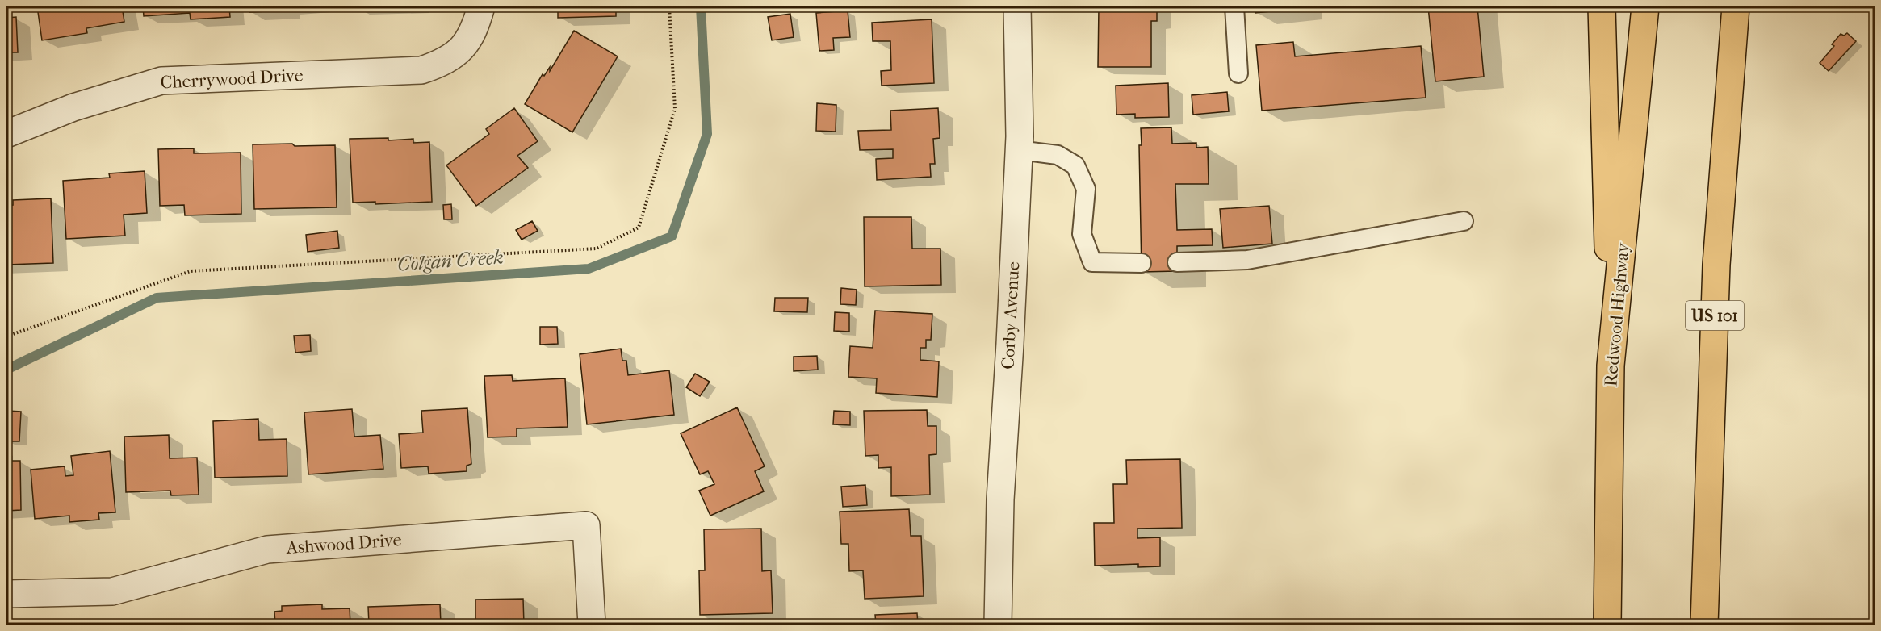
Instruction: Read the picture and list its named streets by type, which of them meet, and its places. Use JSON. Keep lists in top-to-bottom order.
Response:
{
  "streets": {
    "highway": ["Redwood Highway", "US 101"],
    "street": ["Cherrywood Drive", "Corby Avenue", "Ashwood Drive"]
  },
  "water": ["Colgan Creek"]
}
